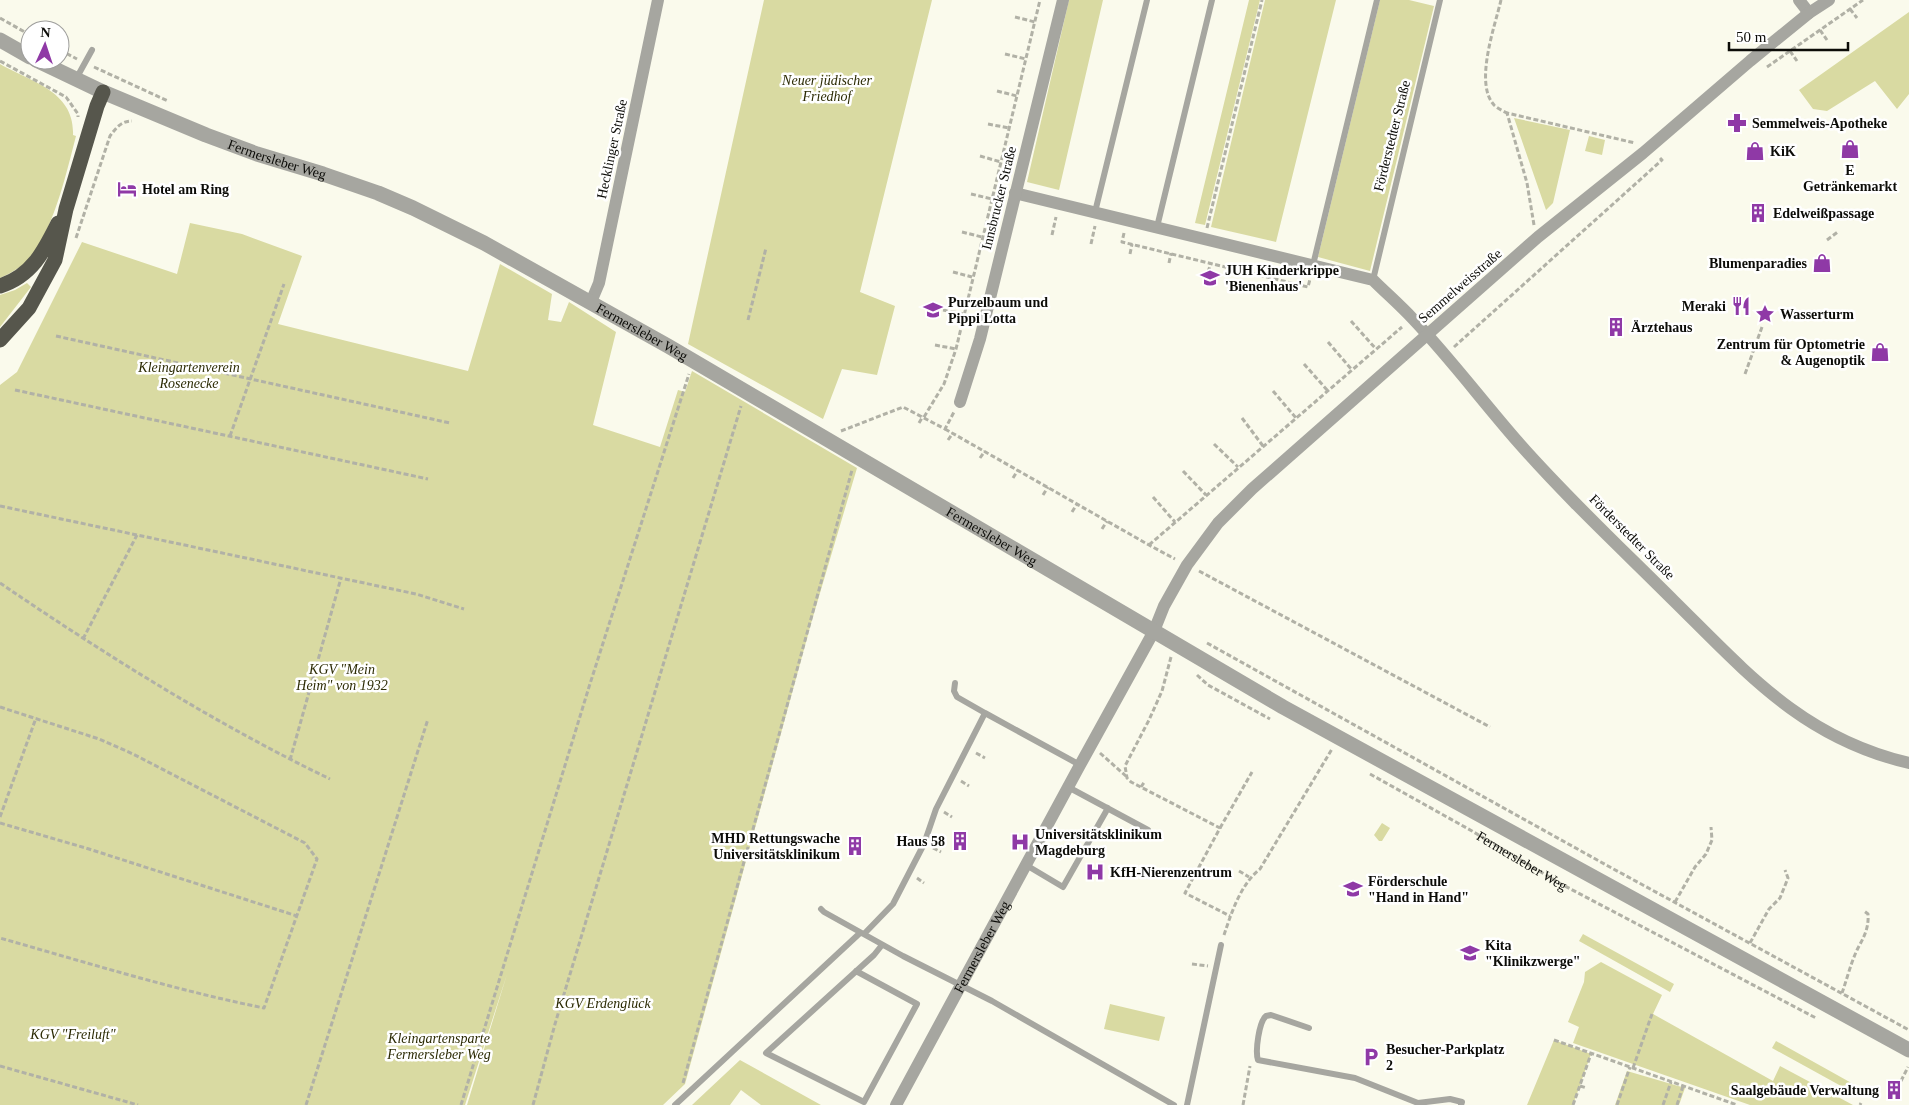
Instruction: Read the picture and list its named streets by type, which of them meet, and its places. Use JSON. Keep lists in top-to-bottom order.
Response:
{
  "streets": {
    "street": [
      "Förderstedter Straße",
      "Hecklinger Straße",
      "Fermersleber Weg",
      "Innsbrucker Straße",
      "Semmelweisstraße"
    ]
  },
  "crossings": [
    ["Förderstedter Straße", "Innsbrucker Straße"],
    ["Förderstedter Straße", "Semmelweisstraße"],
    ["Hecklinger Straße", "Fermersleber Weg"],
    ["Fermersleber Weg", "Semmelweisstraße"]
  ],
  "parks": [
    "Neuer jüdischer Friedhof",
    "Kleingartenverein Rosenecke",
    "KGV \"Mein Heim\" von 1932",
    "KGV Erdenglück",
    "KGV \"Freiluft\"",
    "Kleingartensparte Fermersleber Weg"
  ],
  "places": {
    "pharmacy": ["Semmelweis-Apotheke"],
    "shop": [
      "E Getränkemarkt",
      "KiK",
      "Blumenparadies",
      "Zentrum für Optometrie & Augenoptik"
    ],
    "hotel": ["Hotel am Ring"],
    "building": [
      "Edelweißpassage",
      "Ärztehaus",
      "Haus 58",
      "MHD Rettungswache Universitätsklinikum",
      "Saalgebäude Verwaltung"
    ],
    "school or university": [
      "JUH Kinderkrippe 'Bienenhaus'",
      "Purzelbaum und Pippi Lotta",
      "Förderschule \"Hand in Hand\"",
      "Kita \"Klinikzwerge\""
    ],
    "restaurant": ["Meraki"],
    "place": ["Wasserturm"],
    "hospital": ["Universitätsklinikum Magdeburg", "KfH-Nierenzentrum"],
    "parking": ["Besucher-Parkplatz 2"]
  },
  "scale_bar": "50 m",
  "north": "top"
}
